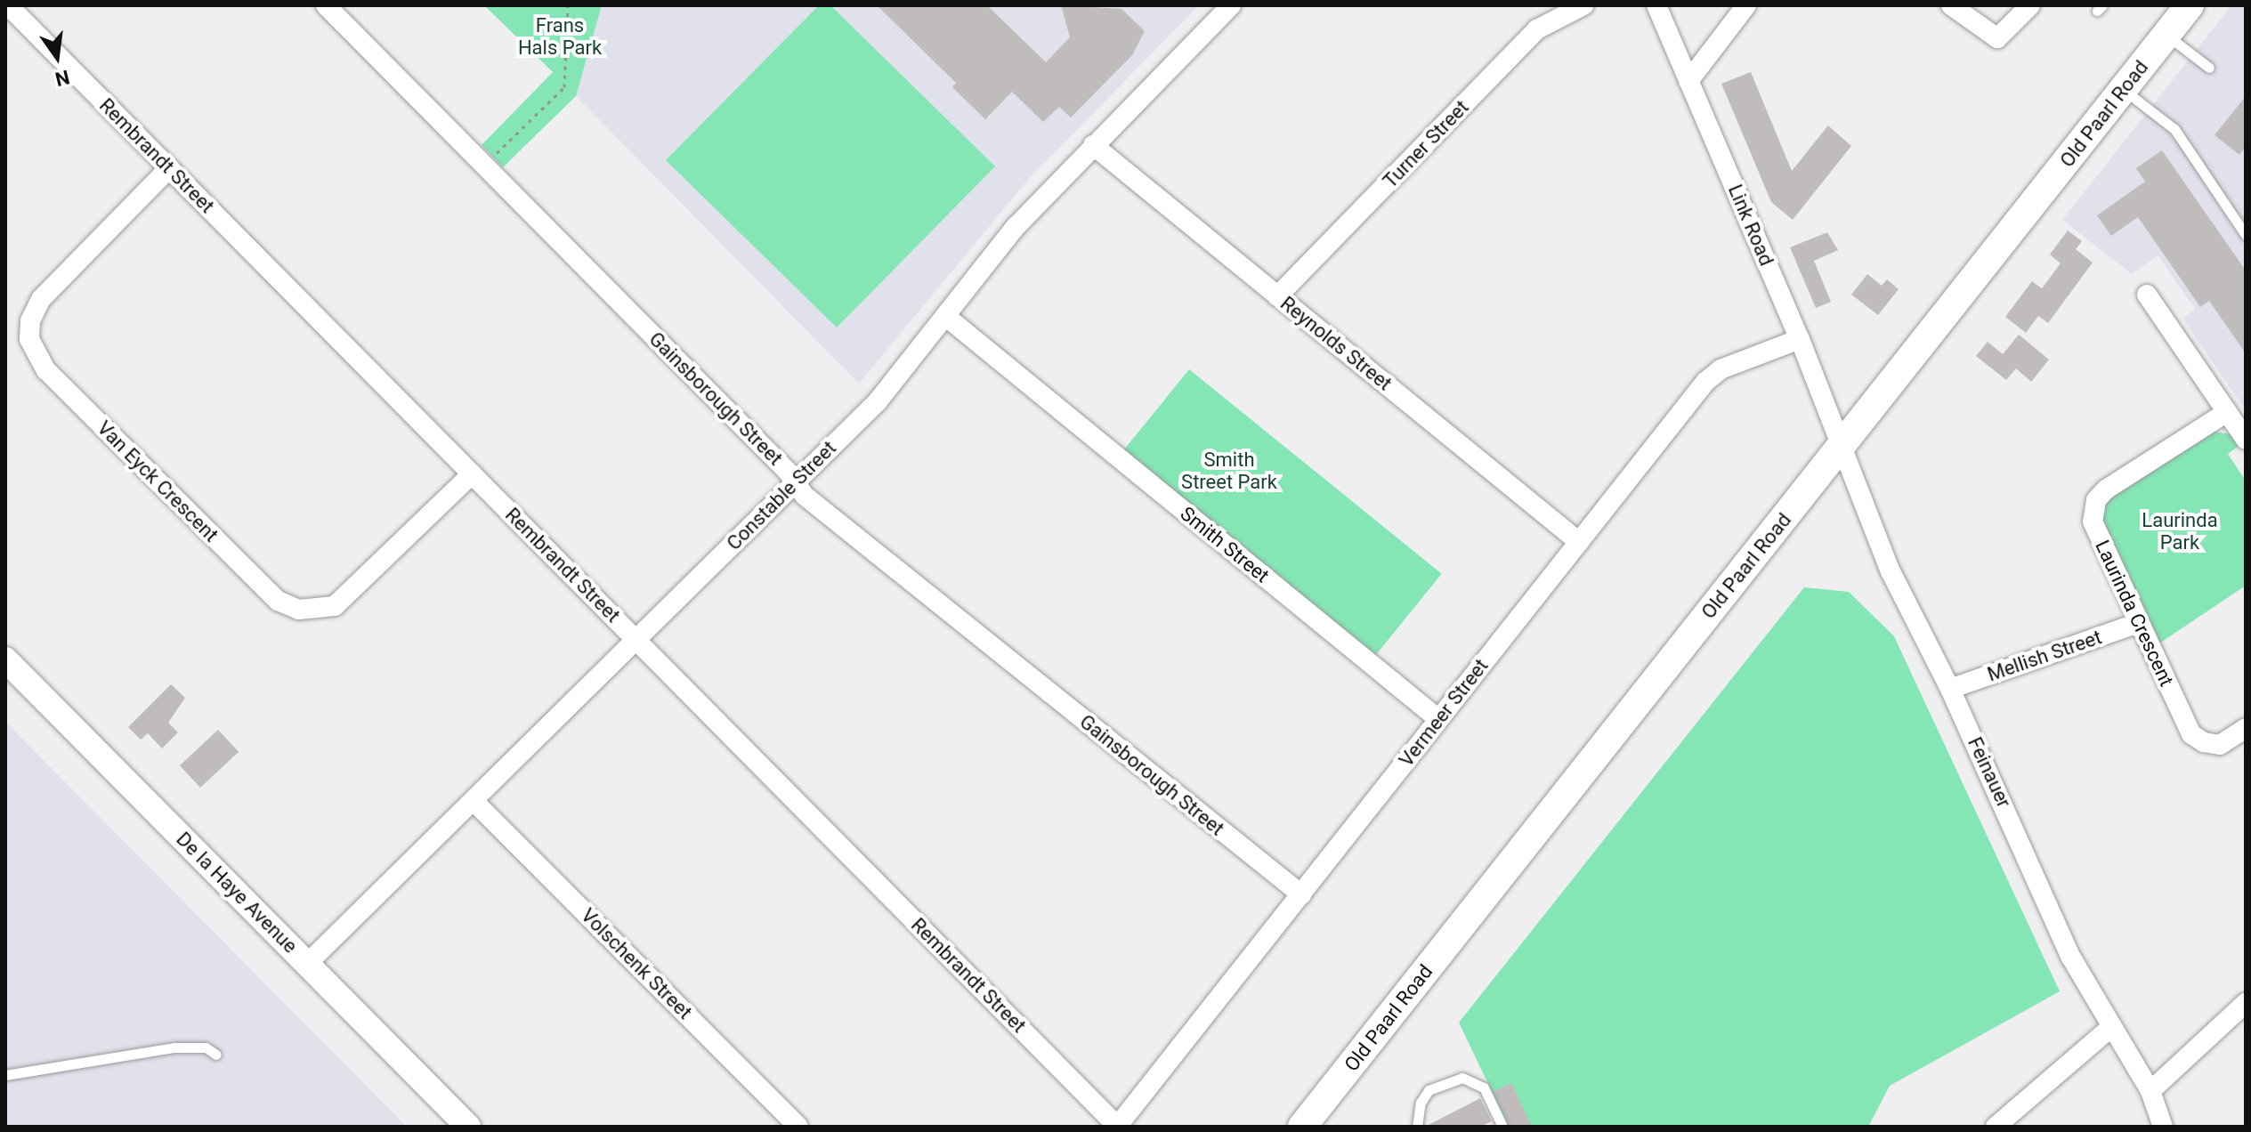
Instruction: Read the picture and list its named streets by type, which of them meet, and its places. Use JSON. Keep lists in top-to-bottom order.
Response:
{
  "streets": {
    "main road": ["Old Paarl Road"],
    "street": [
      "Turner Street",
      "Rembrandt Street",
      "Link Road",
      "Reynolds Street",
      "Gainsborough Street",
      "Van Eyck Crescent",
      "Constable Street",
      "Smith Street",
      "Laurinda Crescent",
      "Mellish Street",
      "Vermeer Street",
      "Feinauer",
      "De la Haye Avenue",
      "Volschenk Street"
    ]
  },
  "crossings": [
    ["Old Paarl Road", "Link Road"],
    ["Old Paarl Road", "Feinauer"],
    ["Turner Street", "Reynolds Street"],
    ["Rembrandt Street", "Van Eyck Crescent"],
    ["Rembrandt Street", "Constable Street"],
    ["Rembrandt Street", "Vermeer Street"],
    ["Link Road", "Vermeer Street"],
    ["Link Road", "Feinauer"],
    ["Reynolds Street", "Constable Street"],
    ["Reynolds Street", "Vermeer Street"],
    ["Gainsborough Street", "Constable Street"],
    ["Gainsborough Street", "Vermeer Street"],
    ["Constable Street", "Smith Street"],
    ["Constable Street", "De la Haye Avenue"],
    ["Constable Street", "Volschenk Street"],
    ["Smith Street", "Vermeer Street"],
    ["Laurinda Crescent", "Mellish Street"],
    ["Mellish Street", "Feinauer"]
  ],
  "parks": ["Frans Hals Park", "Smith Street Park", "Laurinda Park"],
  "north": "bottom"
}
